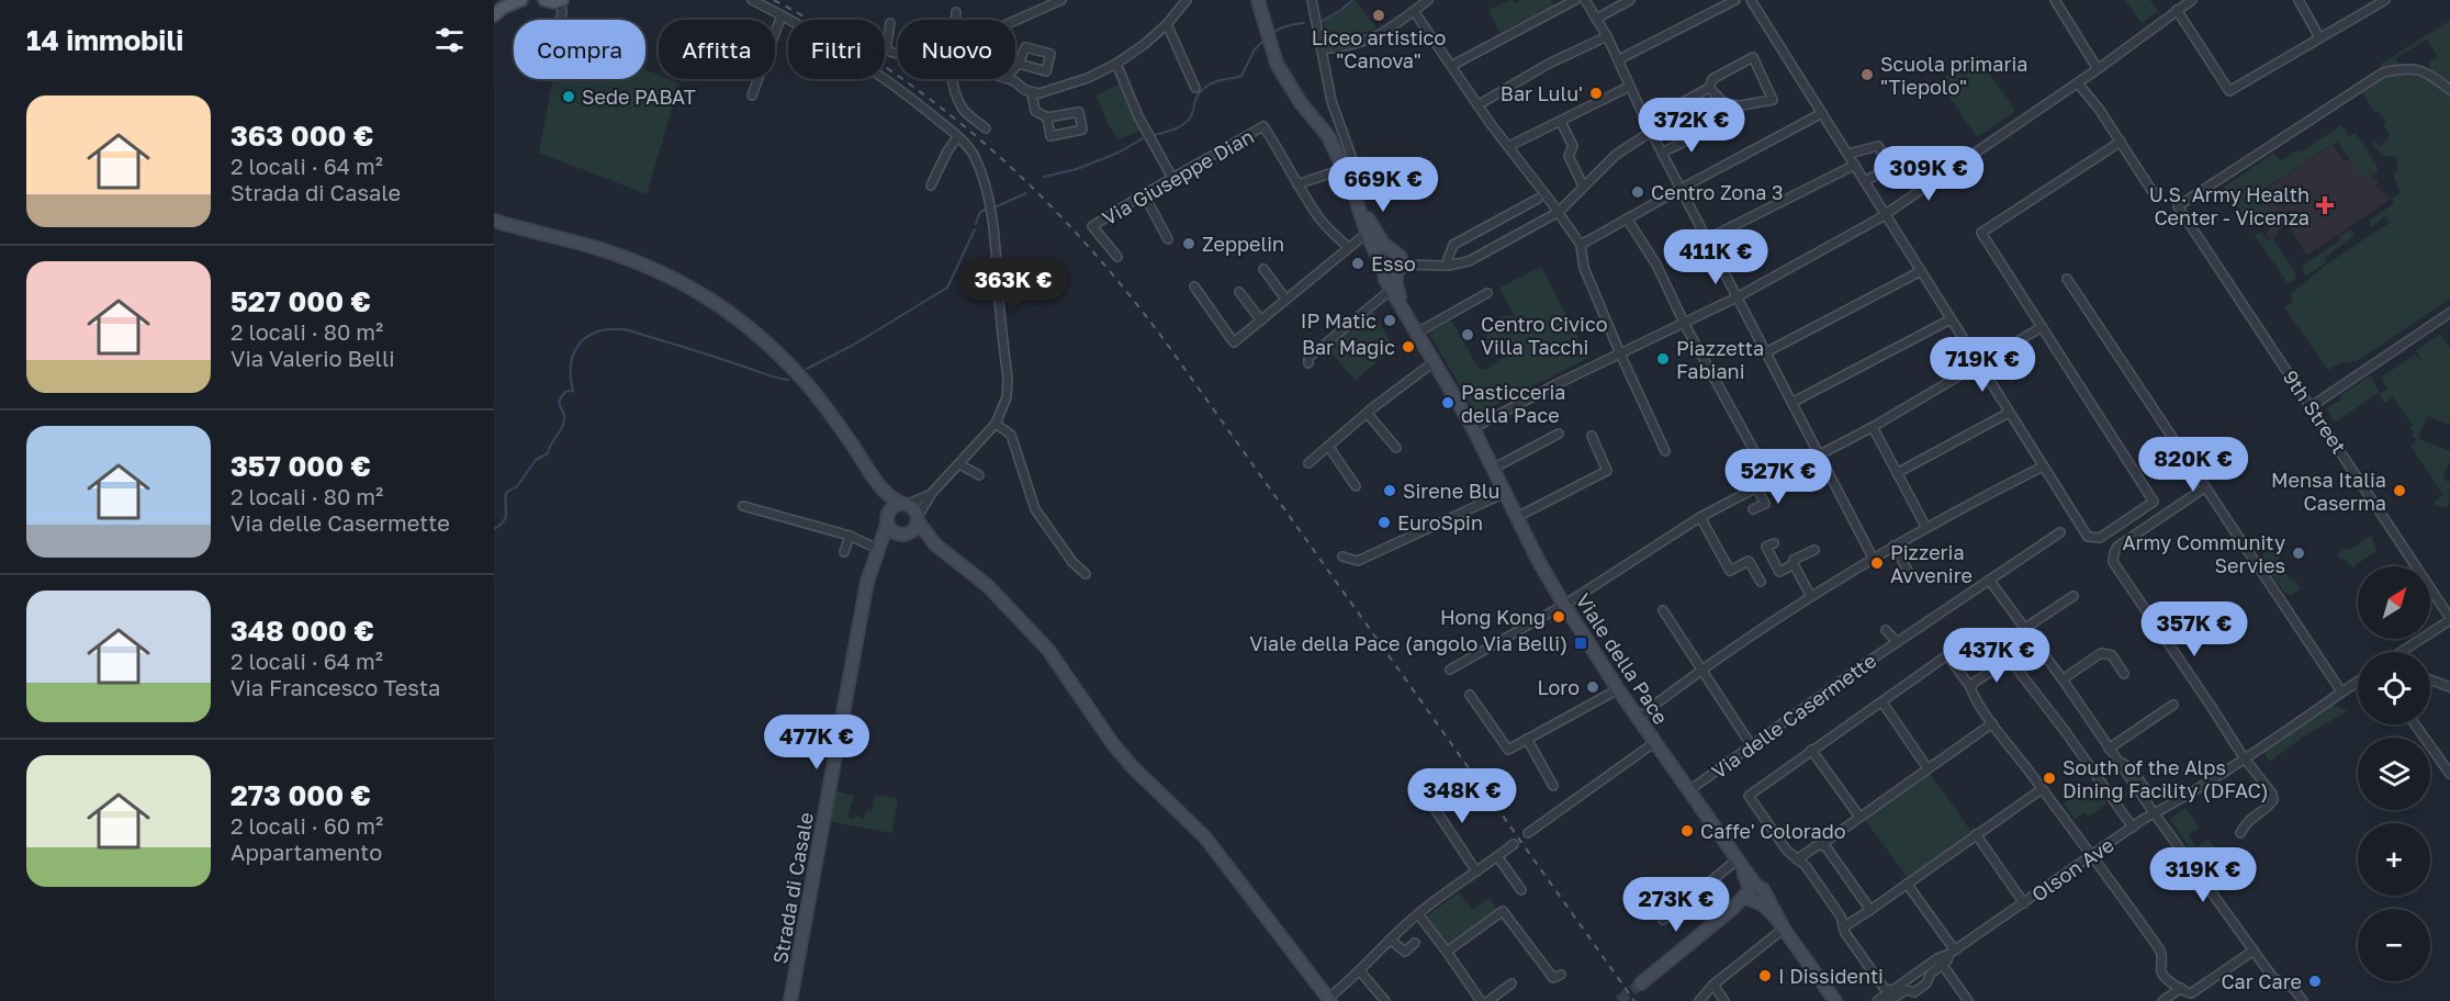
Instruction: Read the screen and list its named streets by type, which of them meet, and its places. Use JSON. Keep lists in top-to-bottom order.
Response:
{
  "streets": {
    "street": [
      "Via Giuseppe Dian",
      "9th Street",
      "Viale della Pace",
      "Via delle Casermette",
      "Olson Ave",
      "Strada di Casale"
    ]
  },
  "crossings": [
    ["Viale della Pace", "Via delle Casermette"]
  ],
  "places": {
    "other": [
      "Liceo artistico \"Canova\"",
      "Scuola primaria \"Tiepolo\"",
      "Bar Lulu'",
      "Sede PABAT",
      "Centro Zona 3",
      "Zeppelin",
      "Esso",
      "IP Matic",
      "Centro Civico Villa Tacchi",
      "Bar Magic",
      "Piazzetta Fabiani",
      "Pasticceria della Pace",
      "Sirene Blu",
      "Mensa Italia Caserma",
      "EuroSpin",
      "Army Community Servies",
      "Pizzeria Avvenire",
      "Hong Kong",
      "Loro",
      "South of the Alps Dining Facility (DFAC)",
      "Caffe' Colorado",
      "I Dissidenti",
      "Car Care"
    ],
    "health": ["U.S. Army Health Center - Vicenza"],
    "transit": ["Viale della Pace (angolo Via Belli)"]
  },
  "north": "top right",
  "page": {
    "heading": "14 immobili",
    "chip": [
      "Compra",
      "Affitta",
      "Filtri",
      "Nuovo"
    ],
    "list": [
      {
        "name": "363 000 €",
        "note": "2 locali · 64 m² · Strada di Casale"
      },
      {
        "name": "527 000 €",
        "note": "2 locali · 80 m² · Via Valerio Belli"
      },
      {
        "name": "357 000 €",
        "note": "2 locali · 80 m² · Via delle Casermette"
      },
      {
        "name": "348 000 €",
        "note": "2 locali · 64 m² · Via Francesco Testa"
      },
      {
        "name": "273 000 €",
        "note": "2 locali · 60 m² · Appartamento"
      }
    ],
    "price": [
      "372K €",
      "309K €",
      "669K €",
      "411K €",
      "363K €",
      "719K €",
      "820K €",
      "527K €",
      "357K €",
      "437K €",
      "477K €",
      "348K €",
      "319K €",
      "273K €"
    ],
    "map_buttons": ["+", "−"]
  }
}
